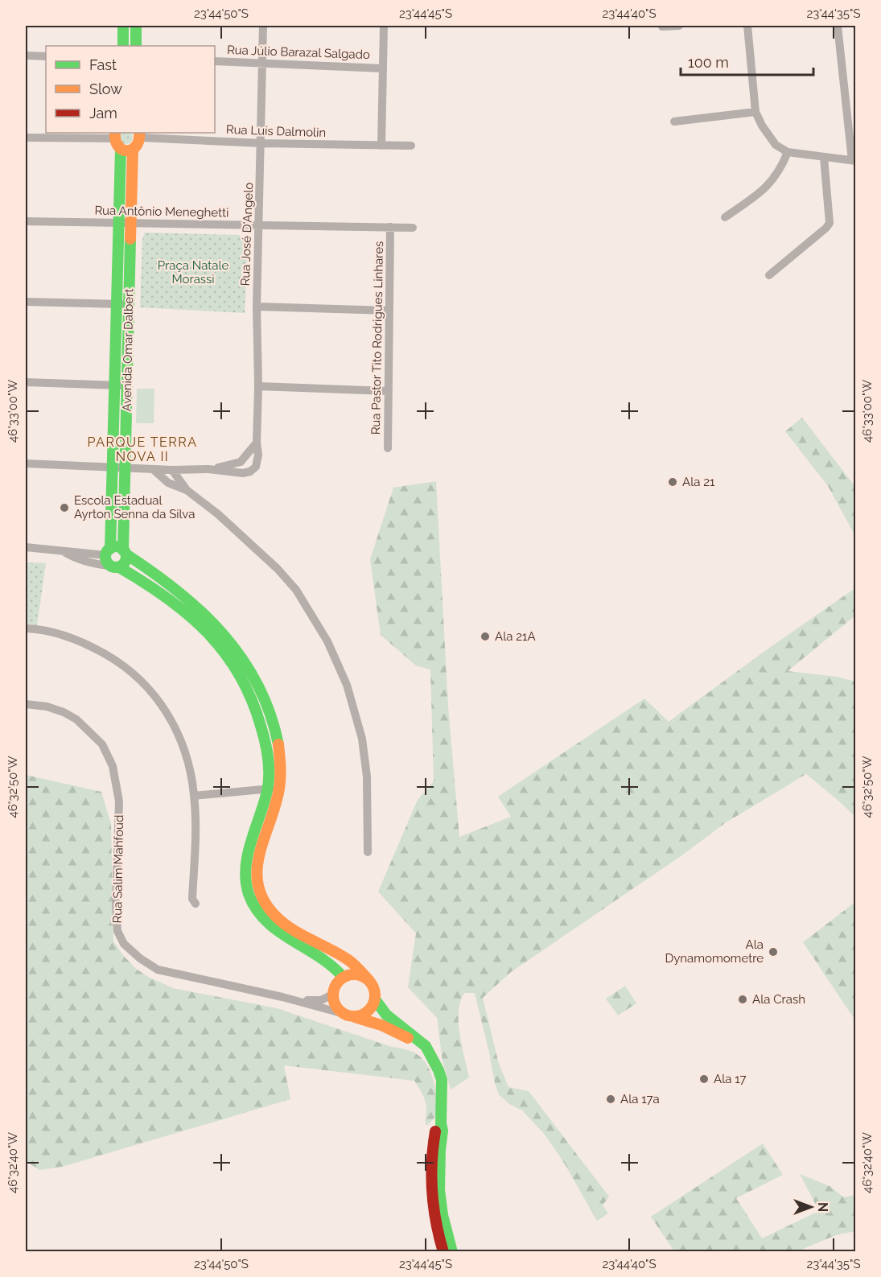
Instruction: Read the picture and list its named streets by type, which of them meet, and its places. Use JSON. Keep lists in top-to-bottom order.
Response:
{
  "streets": {
    "street": [
      "Rua Júlio Barazal Salgado",
      "Rua Luís Dalmolin",
      "Rua Antônio Meneghetti",
      "Rua José D'Angelo",
      "Rua Pastor Tito Rodrigues Linhares",
      "Avenida Omar Dalbert",
      "Rua Salim Mahfoud"
    ]
  },
  "crossings": [
    ["Rua Júlio Barazal Salgado", "Rua José D'Angelo"],
    ["Rua Luís Dalmolin", "Rua José D'Angelo"],
    ["Rua Antônio Meneghetti", "Rua José D'Angelo"],
    ["Rua Antônio Meneghetti", "Rua Pastor Tito Rodrigues Linhares"],
    ["Rua Antônio Meneghetti", "Avenida Omar Dalbert"]
  ],
  "districts": ["PARQUE TERRA NOVA II"],
  "parks": ["Praça Natale Morassi"],
  "places": [
    "Ala 21",
    "Escola Estadual Ayrton Senna da Silva",
    "Ala 21A",
    "Ala Dynamomometre",
    "Ala Crash",
    "Ala 17",
    "Ala 17a"
  ],
  "legend": ["Fast", "Slow", "Jam"],
  "scale_bar": "100 m",
  "north": "right",
  "coordinates": [
    "23°44'50\"S",
    "23°44'45\"S",
    "23°44'40\"S",
    "23°44'35\"S",
    "46°33'00\"W",
    "46°32'50\"W",
    "46°32'40\"W"
  ]
}
